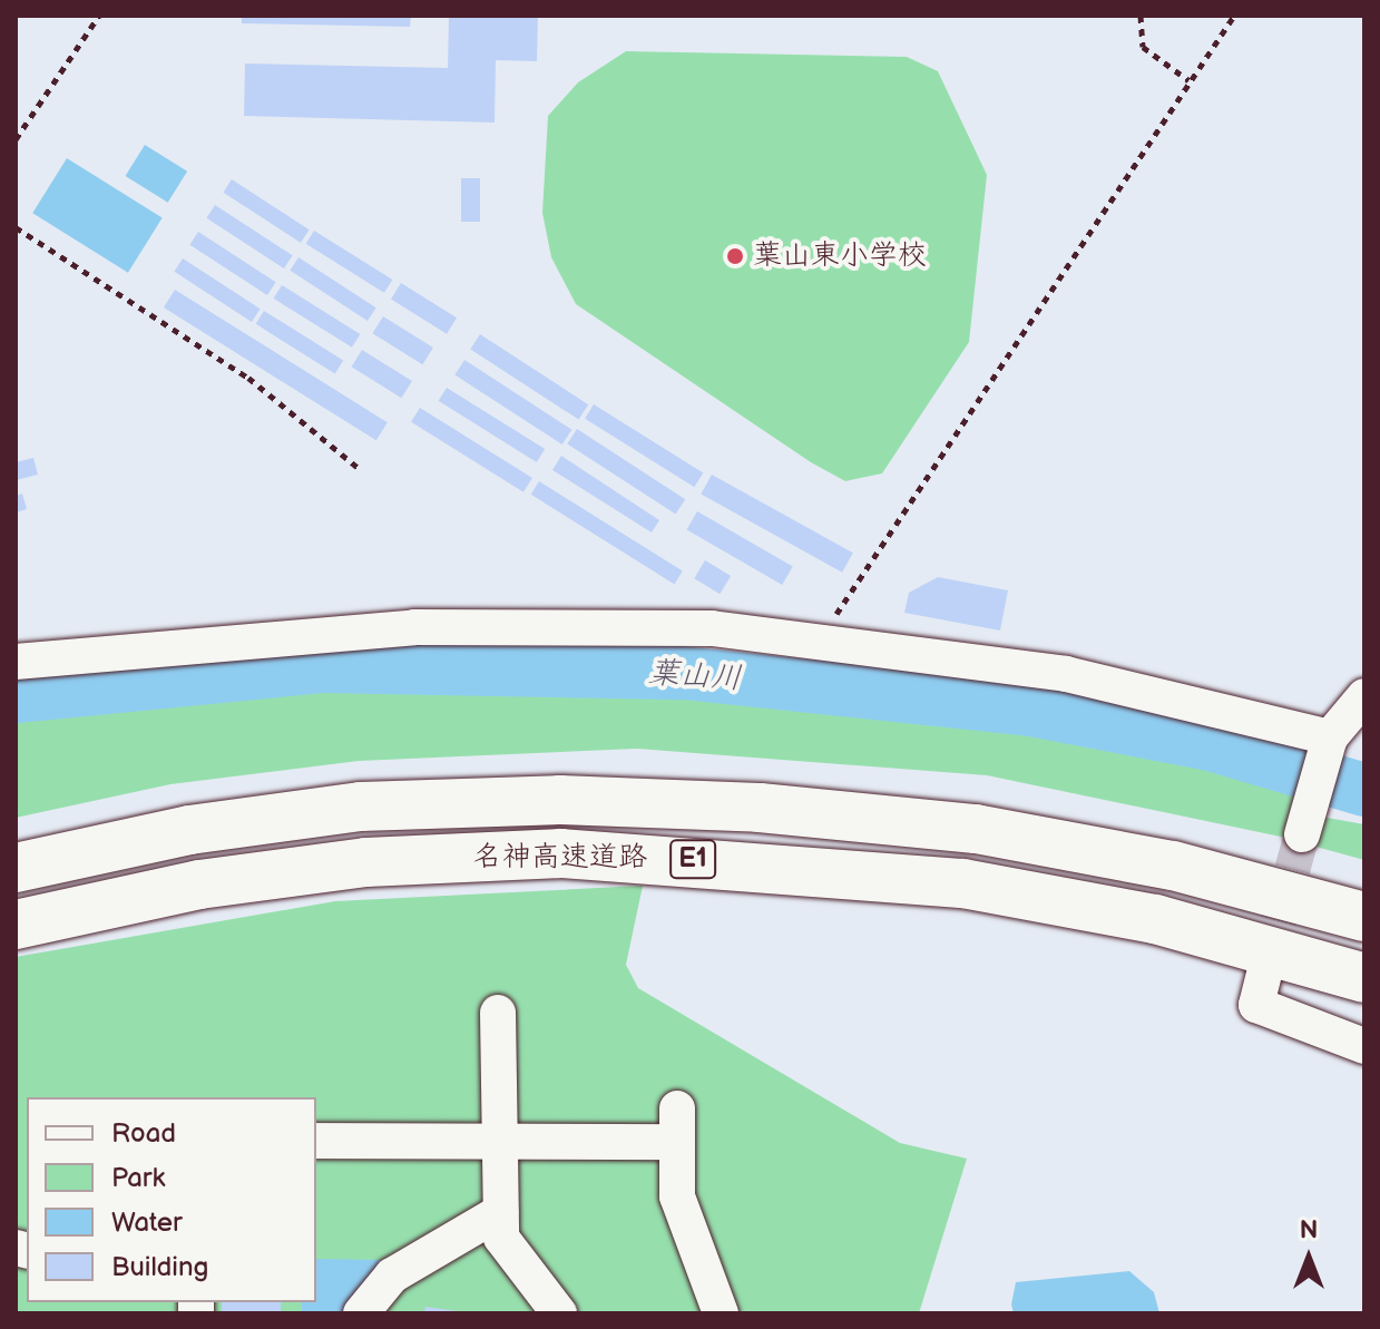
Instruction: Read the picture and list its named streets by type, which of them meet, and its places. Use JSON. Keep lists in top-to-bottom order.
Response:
{
  "streets": {
    "highway": ["名神高速道路", "E1"]
  },
  "water": ["葉山川"],
  "places": ["葉山東小学校"],
  "legend": [
    "Road",
    "Park",
    "Water",
    "Building"
  ],
  "north": "top"
}
